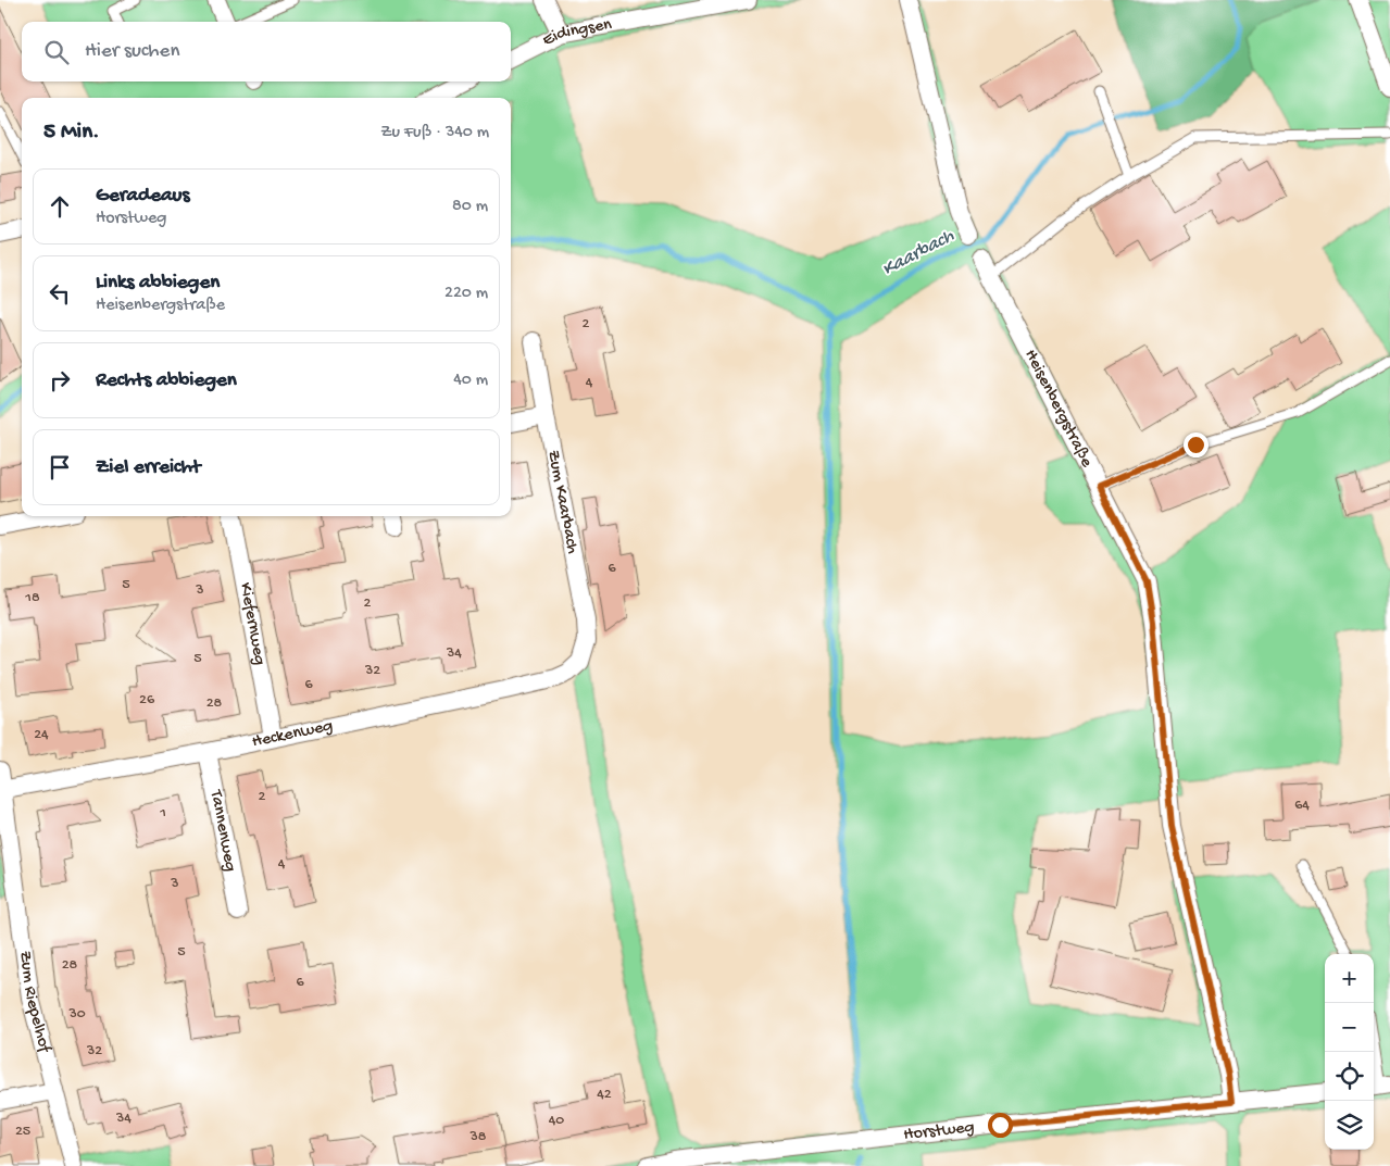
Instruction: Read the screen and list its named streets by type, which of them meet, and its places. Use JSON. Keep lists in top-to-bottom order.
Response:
{
  "streets": {
    "street": [
      "Eidingsen",
      "Heisenbergstraße",
      "Zum Kaarbach",
      "Kiefernweg",
      "Heckenweg",
      "Tannenweg",
      "Zum Riepelhof",
      "Horstweg"
    ]
  },
  "crossings": [
    ["Heisenbergstraße", "Horstweg"],
    ["Zum Kaarbach", "Heckenweg"],
    ["Kiefernweg", "Heckenweg"],
    ["Heckenweg", "Tannenweg"],
    ["Heckenweg", "Zum Riepelhof"]
  ],
  "water": ["Kaarbach"],
  "house_numbers": [
    "2",
    "4",
    "6",
    "5",
    "3",
    "18",
    "2",
    "34",
    "5",
    "32",
    "6",
    "26",
    "28",
    "24",
    "2",
    "64",
    "1",
    "4",
    "3",
    "5",
    "28",
    "6",
    "30",
    "32",
    "42",
    "34",
    "40",
    "25",
    "38"
  ],
  "page": {
    "search": "Hier suchen",
    "heading": ["5 Min.", "Zu Fuß · 340 m"],
    "list": [
      ["Geradeaus", "Horstweg", "80 m"],
      ["Links abbiegen", "Heisenbergstraße", "220 m"],
      ["Rechts abbiegen", "40 m"],
      "Ziel erreicht"
    ],
    "map_buttons": ["+", "−"]
  }
}
